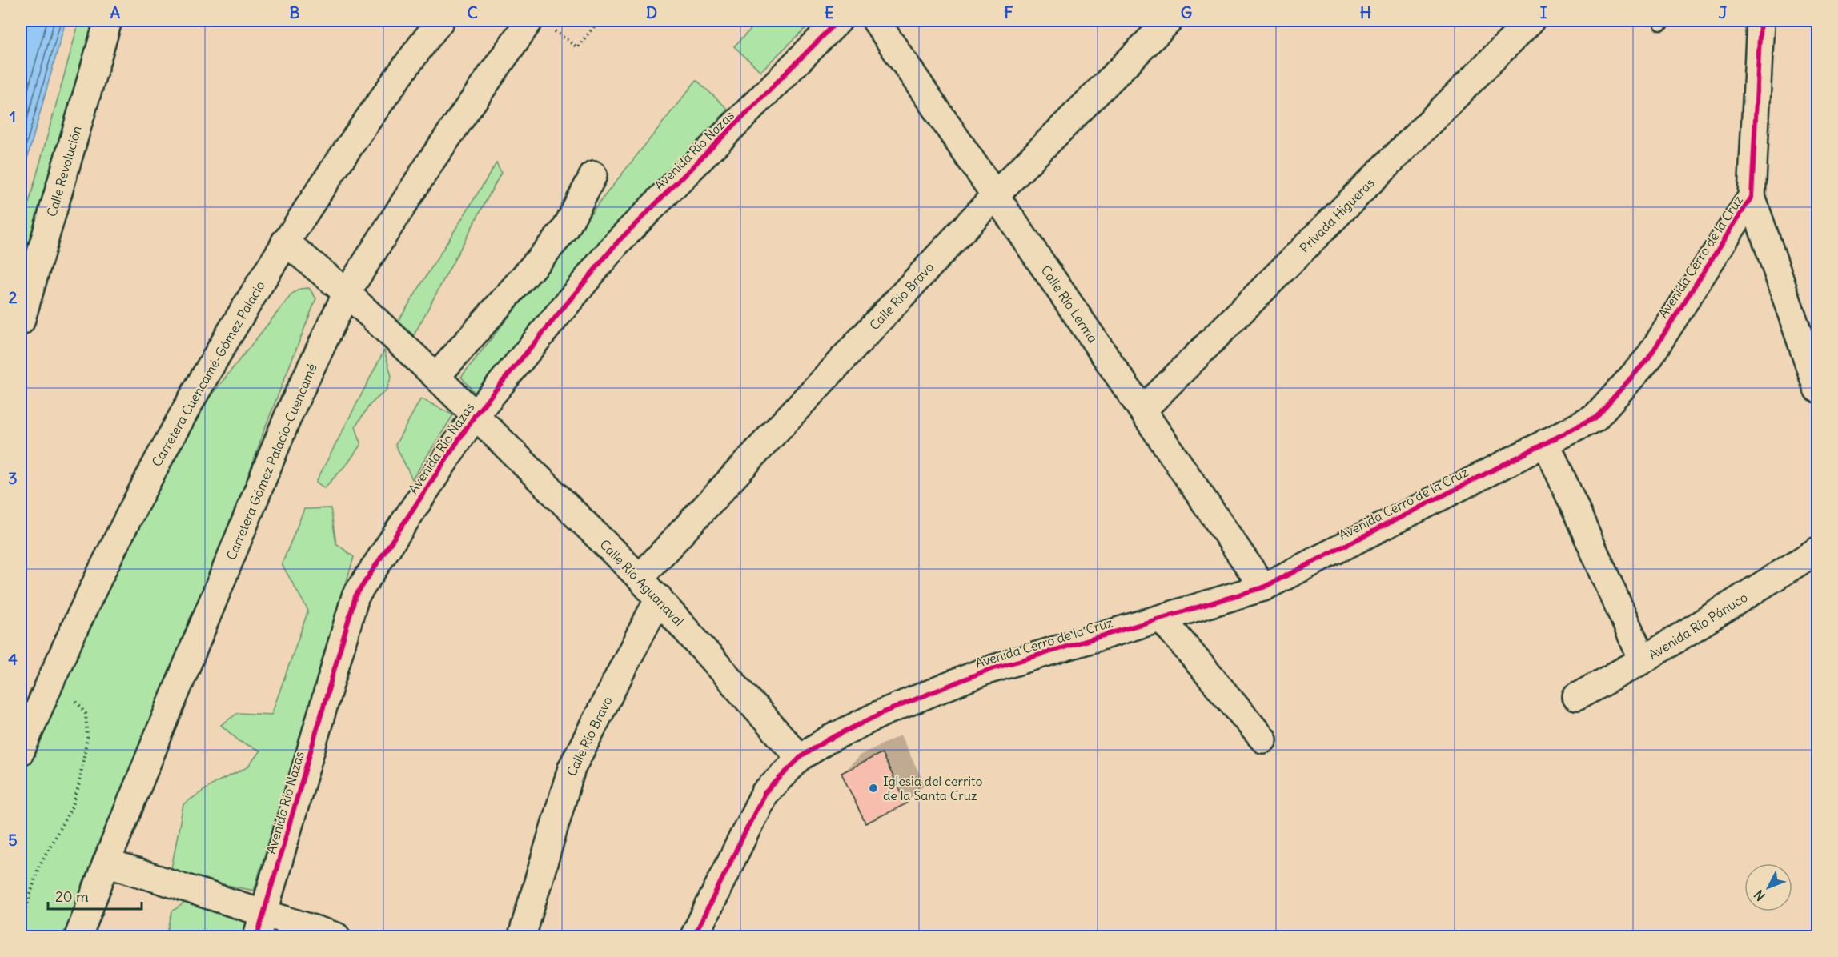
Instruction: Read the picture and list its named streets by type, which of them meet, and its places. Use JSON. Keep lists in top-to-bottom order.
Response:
{
  "streets": {
    "main road": [
      "Avenida Río Nazas",
      "Calle Revolución",
      "Privada Higueras",
      "Avenida Cerro de la Cruz",
      "Calle Río Bravo",
      "Calle Río Lerma",
      "Carretera Cuencamé-Gómez Palacio",
      "Carretera Gómez Palacio-Cuencamé",
      "Calle Río Aguanaval",
      "Avenida Río Pánuco"
    ]
  },
  "crossings": [
    ["Avenida Río Nazas", "Calle Río Aguanaval"],
    ["Privada Higueras", "Calle Río Lerma"],
    ["Avenida Cerro de la Cruz", "Calle Río Lerma"],
    ["Avenida Cerro de la Cruz", "Calle Río Aguanaval"],
    ["Calle Río Bravo", "Calle Río Lerma"],
    ["Calle Río Bravo", "Calle Río Aguanaval"],
    ["Carretera Cuencamé-Gómez Palacio", "Calle Río Aguanaval"],
    ["Carretera Gómez Palacio-Cuencamé", "Calle Río Aguanaval"]
  ],
  "places": ["Iglesia del cerrito de la Santa Cruz"],
  "scale_bar": "20 m",
  "north": "bottom left",
  "grid": {
    "columns": [
      "A",
      "B",
      "C",
      "D",
      "E",
      "F",
      "G",
      "H",
      "I",
      "J"
    ],
    "rows": [
      "1",
      "2",
      "3",
      "4",
      "5"
    ]
  }
}
